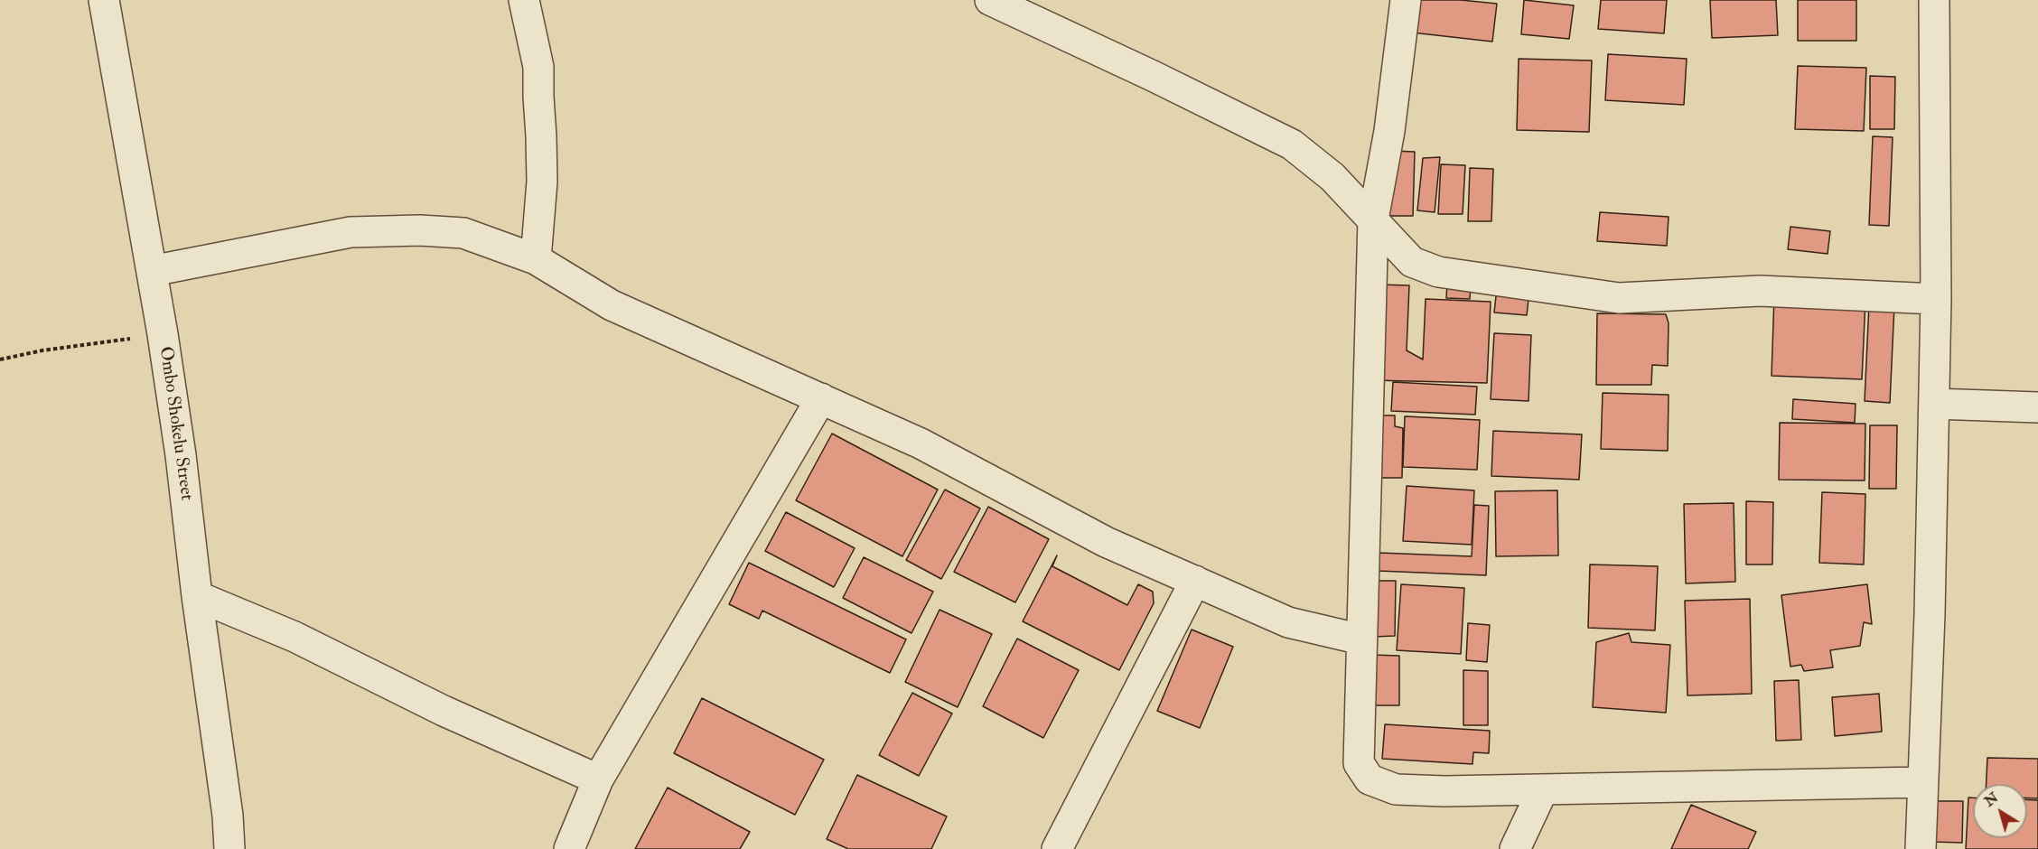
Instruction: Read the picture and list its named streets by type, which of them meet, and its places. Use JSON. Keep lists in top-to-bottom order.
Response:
{
  "streets": {
    "street": ["Ombo Shokelu Street"]
  },
  "north": "top left"
}
